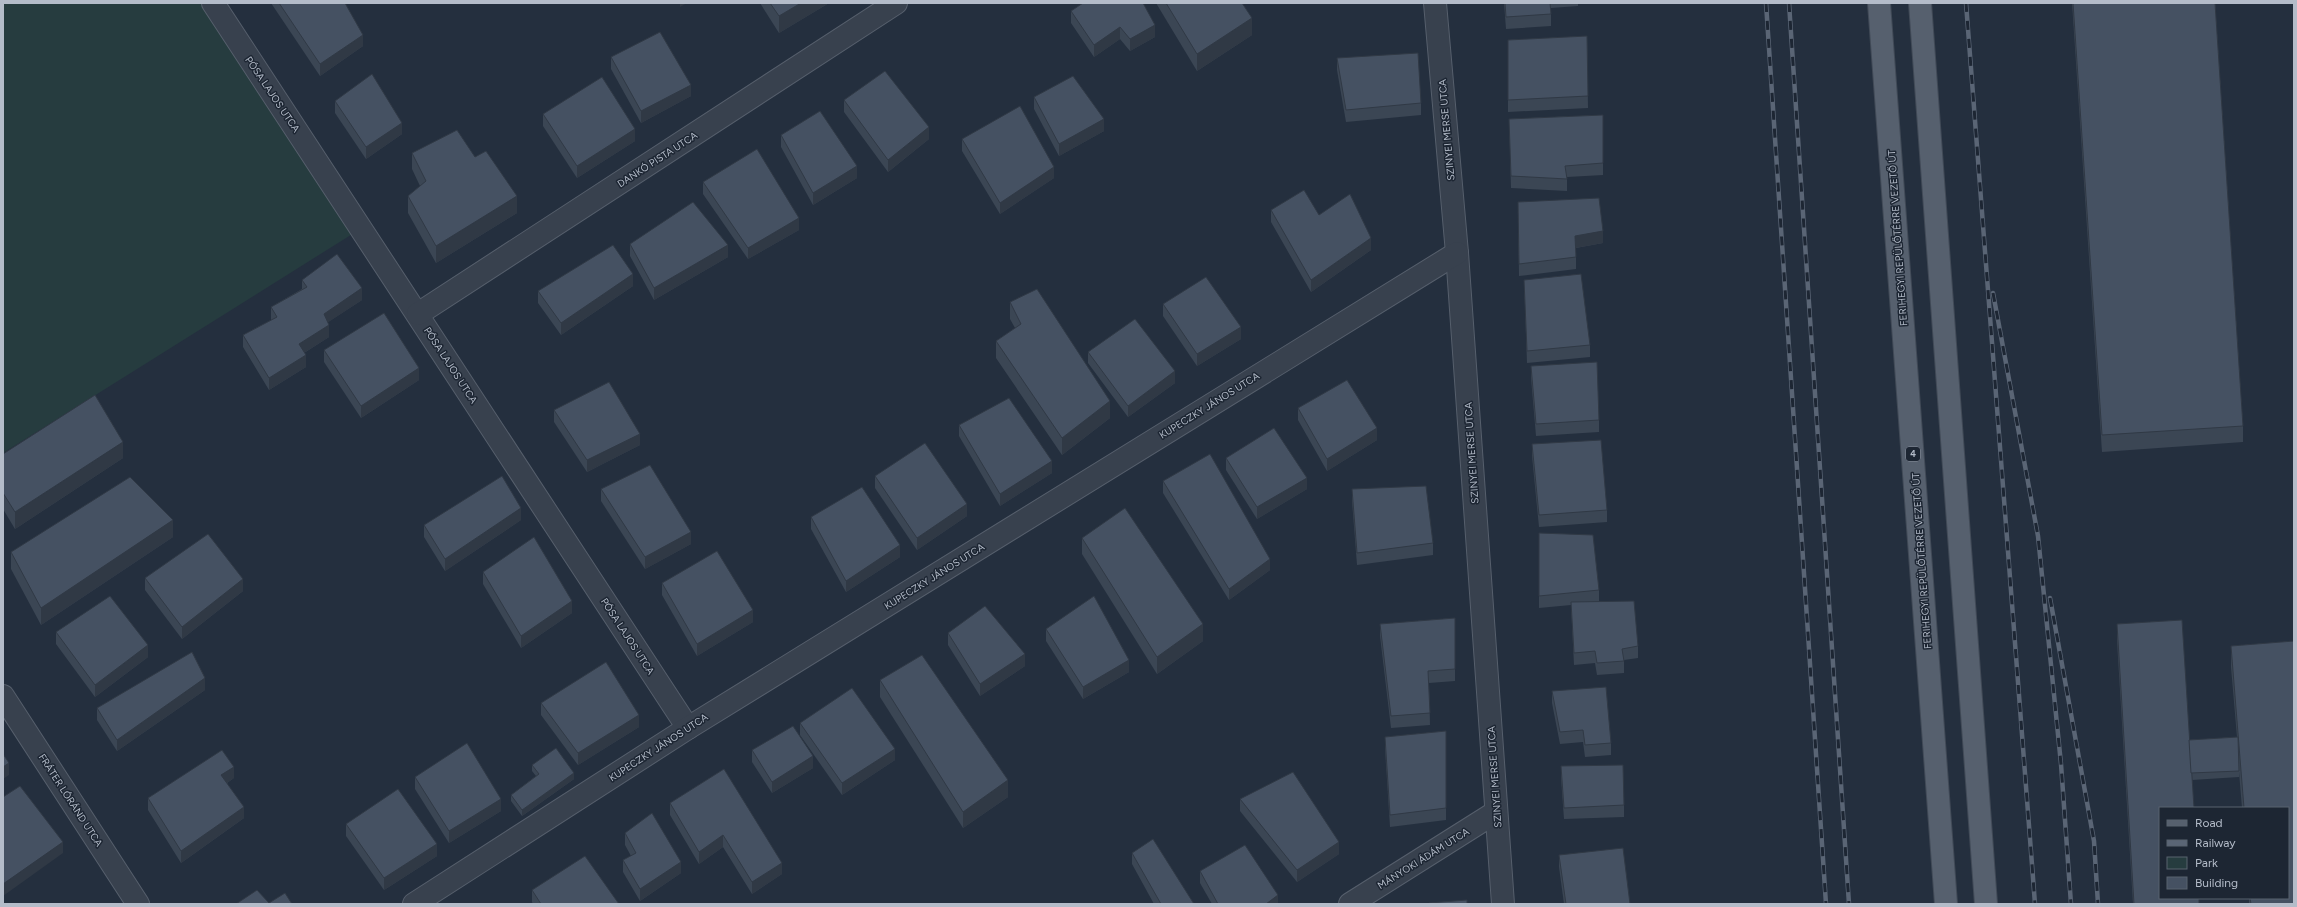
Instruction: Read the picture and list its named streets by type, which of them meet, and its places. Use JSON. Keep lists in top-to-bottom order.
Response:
{
  "streets": {
    "main road": ["FERIHEGYI REPÜLŐTÉRRE VEZETŐ ÚT", "4"],
    "street": [
      "PÓSA LAJOS UTCA",
      "SZINYEI MERSE UTCA",
      "DANKÓ PISTA UTCA",
      "KUPECZKY JÁNOS UTCA",
      "FRÁTER LÓRÁND UTCA",
      "MÁNYOKI ÁDÁM UTCA"
    ]
  },
  "crossings": [
    ["PÓSA LAJOS UTCA", "DANKÓ PISTA UTCA"],
    ["PÓSA LAJOS UTCA", "KUPECZKY JÁNOS UTCA"],
    ["SZINYEI MERSE UTCA", "KUPECZKY JÁNOS UTCA"],
    ["SZINYEI MERSE UTCA", "MÁNYOKI ÁDÁM UTCA"]
  ],
  "legend": [
    "Road",
    "Railway",
    "Park",
    "Building"
  ]
}
